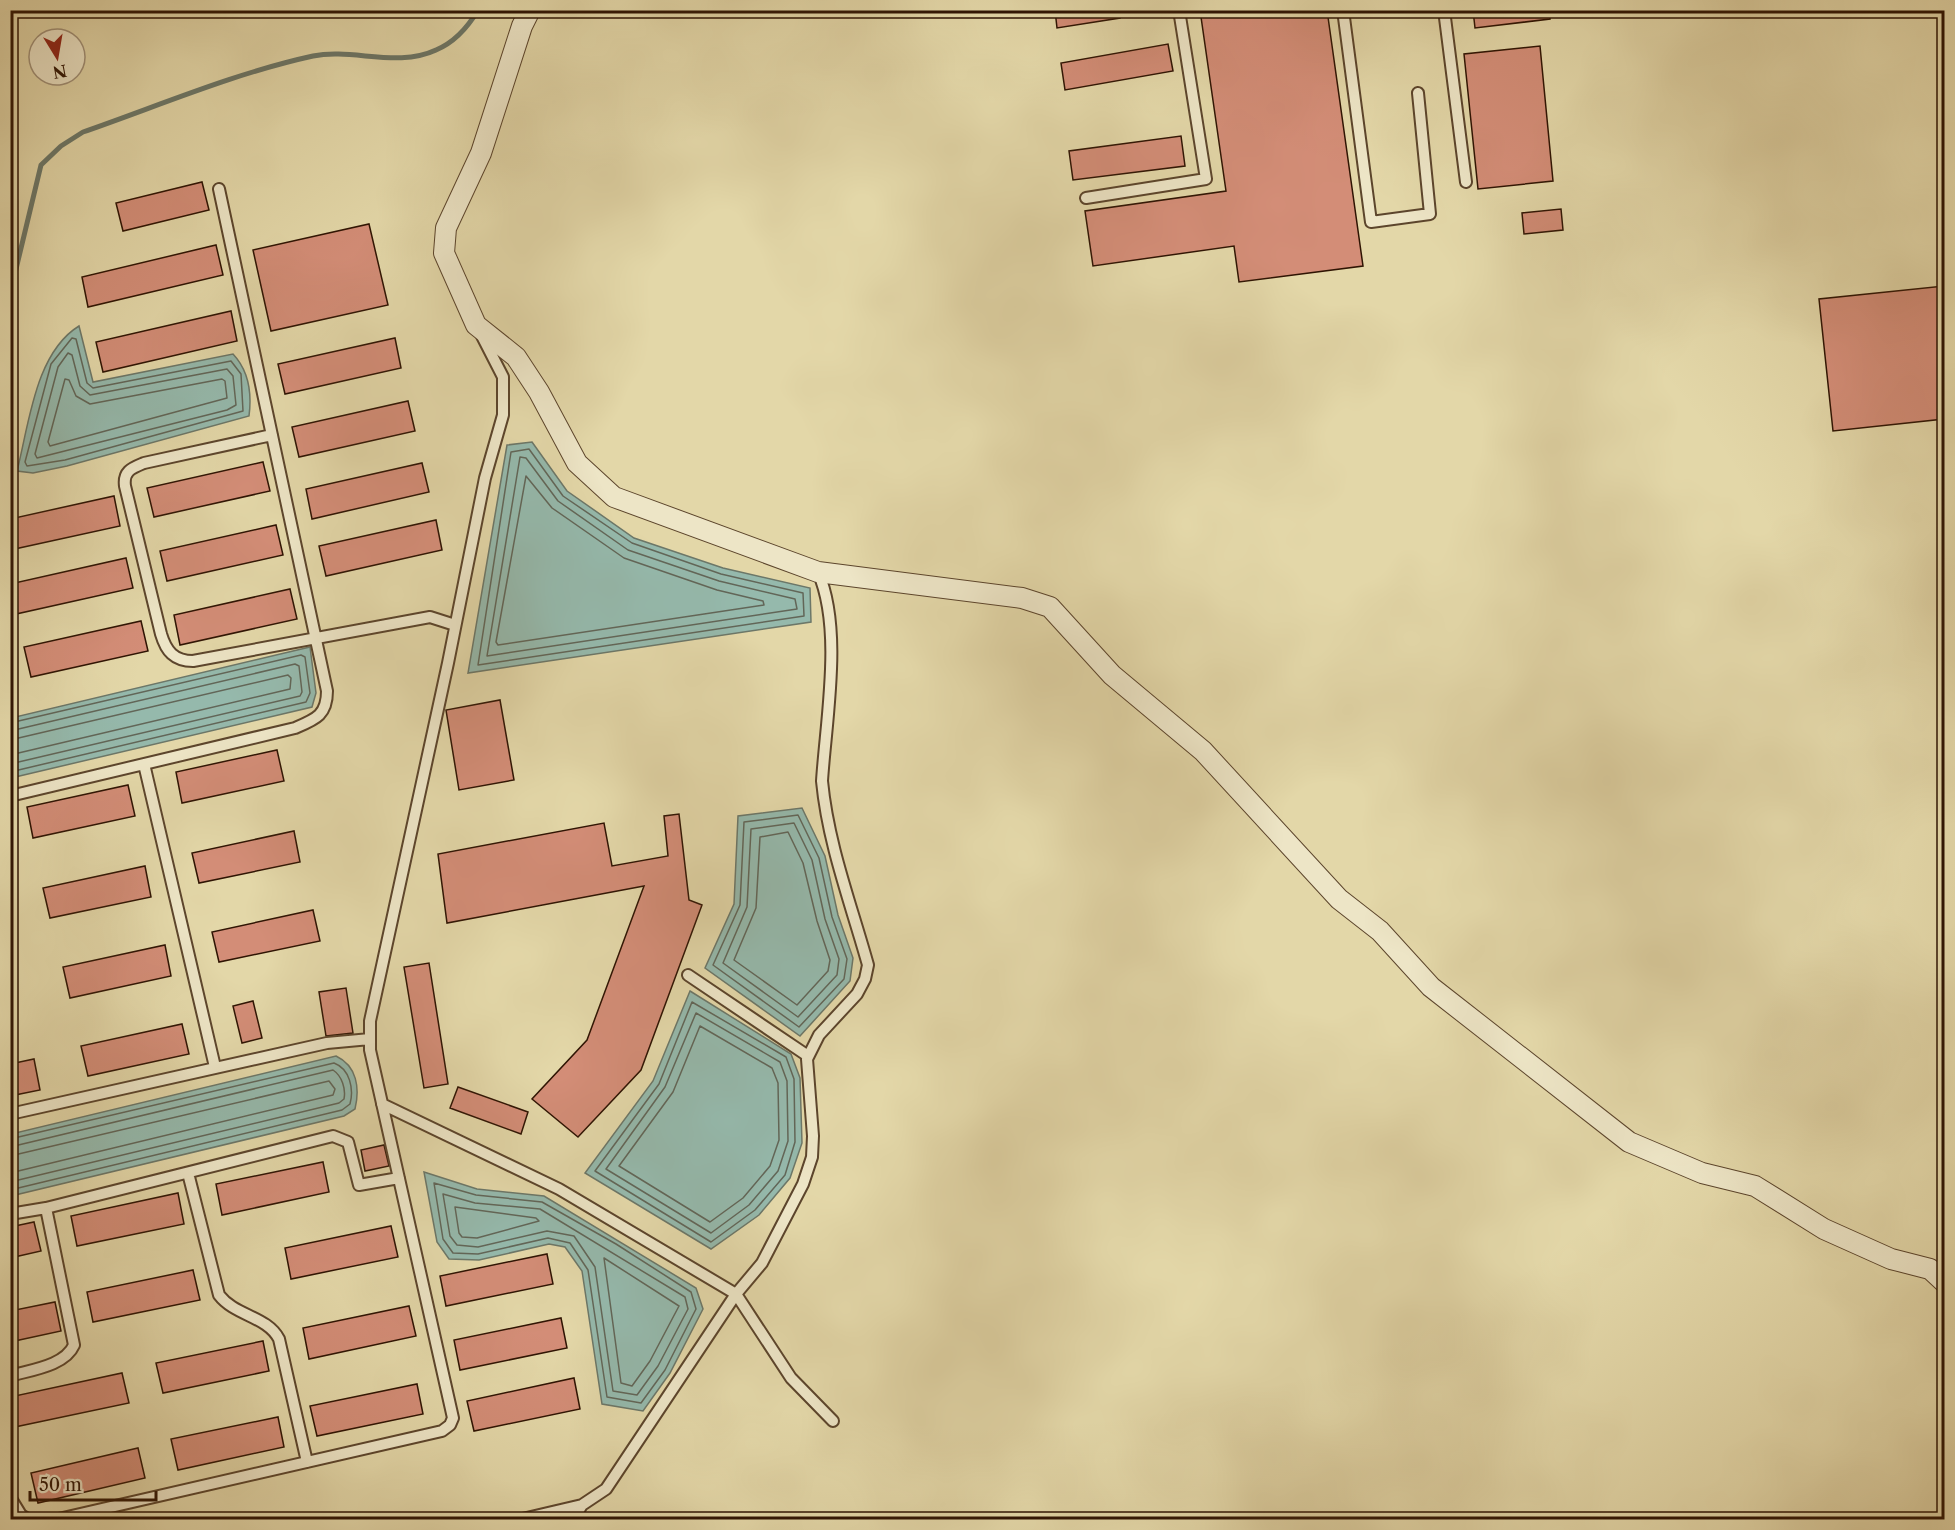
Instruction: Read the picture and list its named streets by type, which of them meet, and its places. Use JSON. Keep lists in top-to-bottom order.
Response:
{
  "scale_bar": "50 m",
  "north": "bottom"
}
